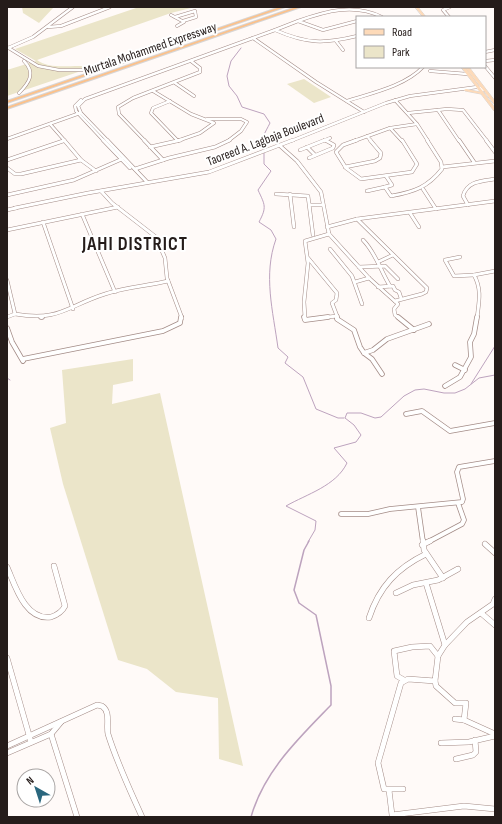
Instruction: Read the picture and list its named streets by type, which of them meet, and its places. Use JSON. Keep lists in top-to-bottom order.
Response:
{
  "streets": {
    "highway": ["Murtala Mohammed Expressway"],
    "street": ["Taoreed A. Lagbaja Boulevard"]
  },
  "districts": ["JAHI DISTRICT"],
  "legend": ["Road", "Park"],
  "north": "top left"
}
